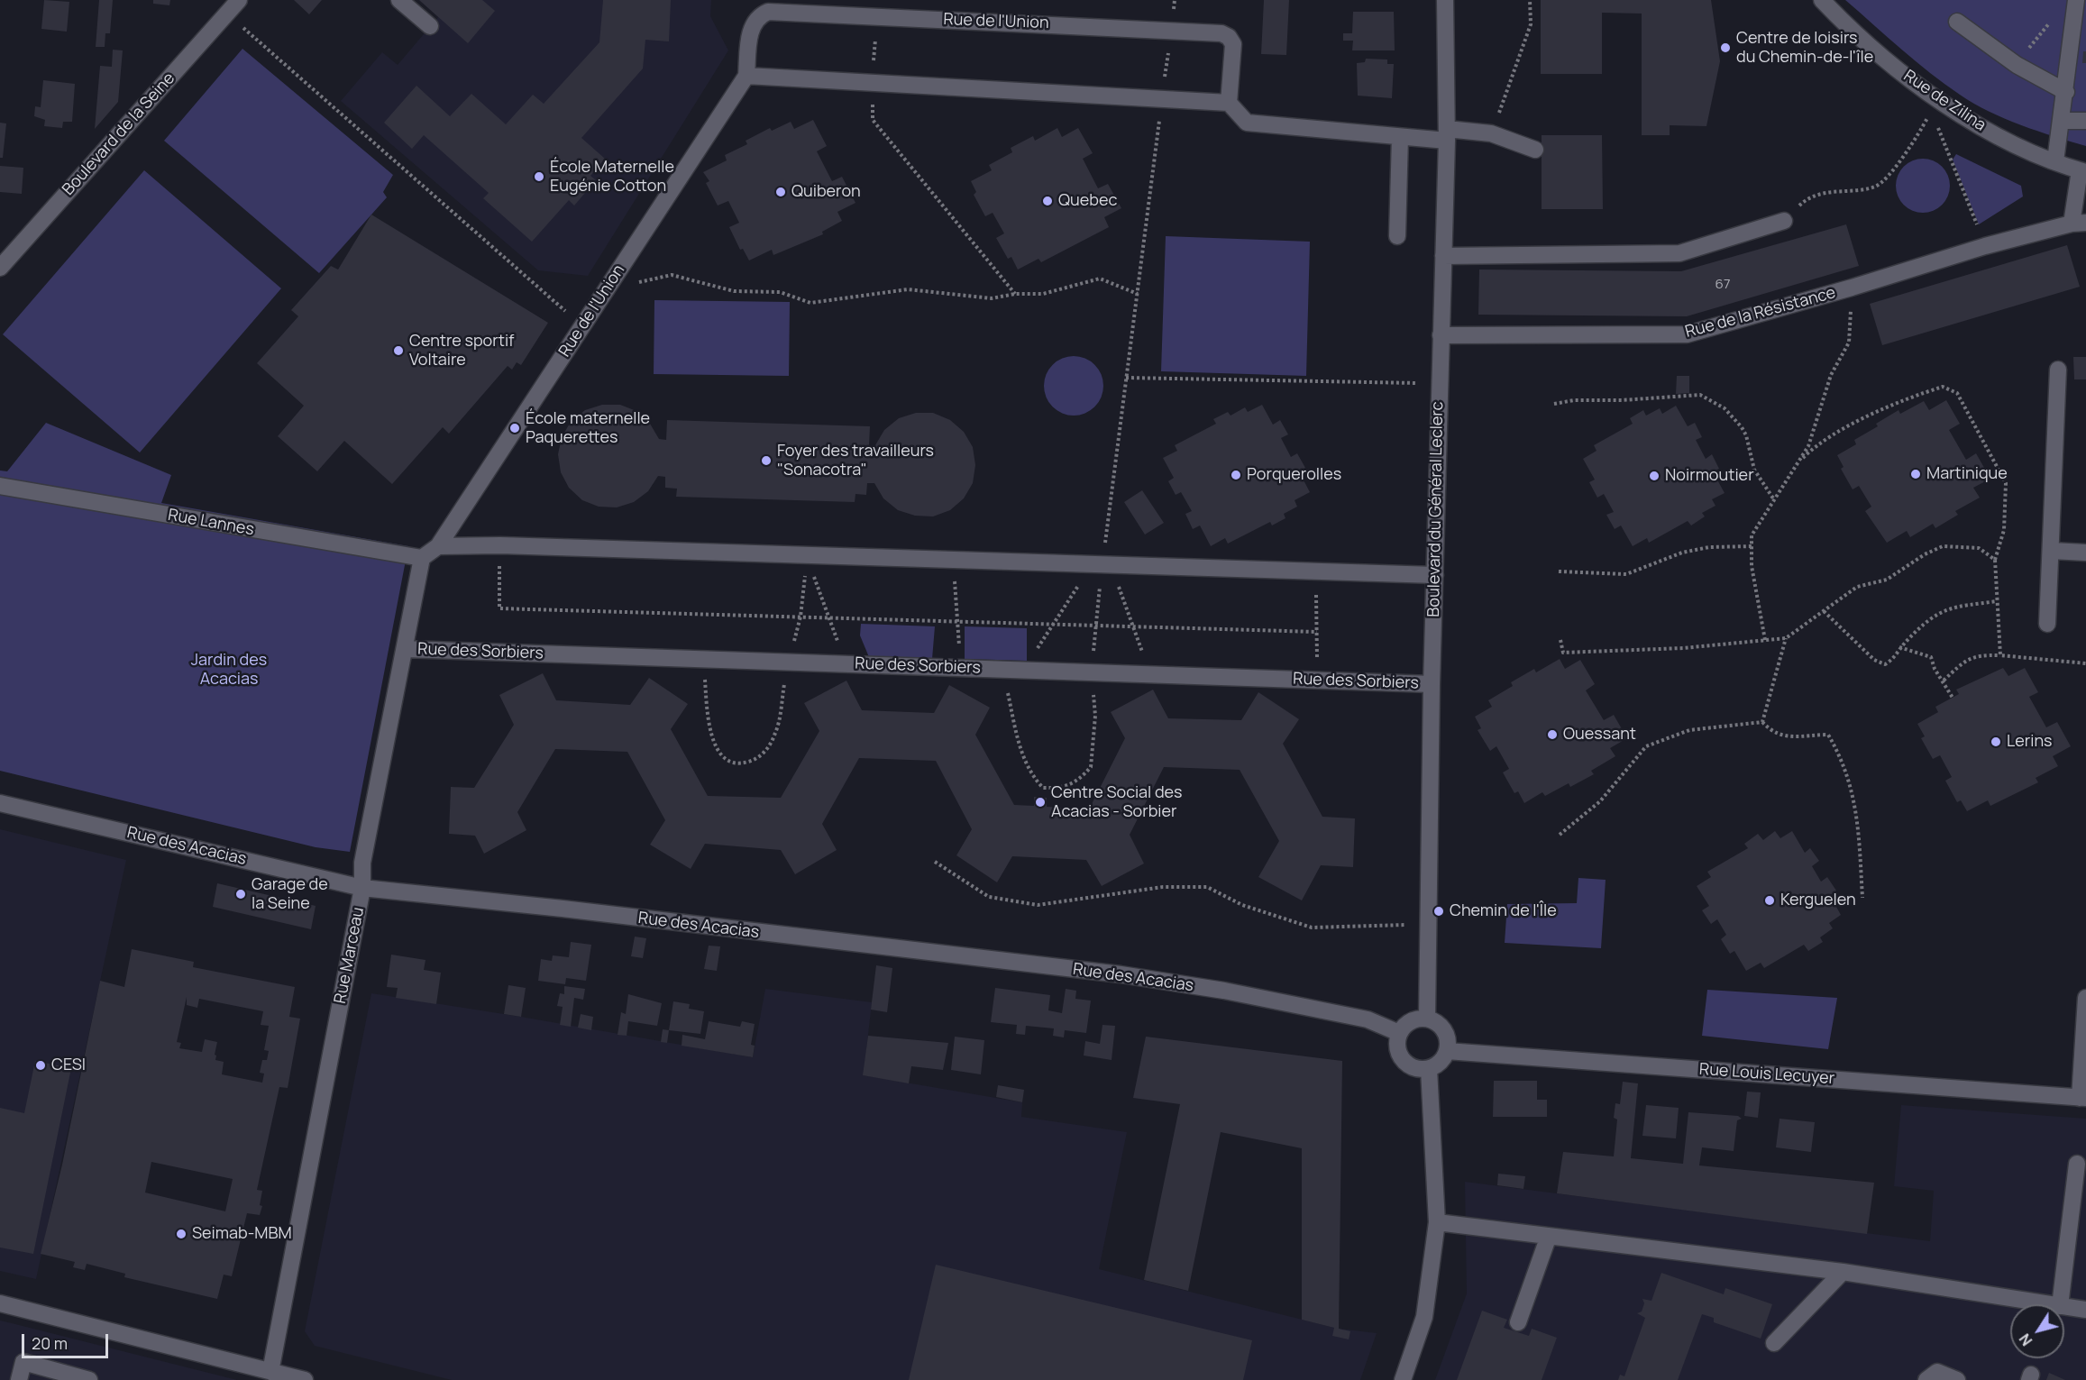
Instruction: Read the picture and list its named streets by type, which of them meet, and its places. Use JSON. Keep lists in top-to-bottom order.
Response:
{
  "streets": {
    "street": [
      "Rue de l'Union",
      "Rue de Zilina",
      "Boulevard de la Seine",
      "Rue de la Résistance",
      "Boulevard du Général Leclerc",
      "Rue Lannes",
      "Rue des Sorbiers",
      "Rue des Acacias",
      "Rue Marceau",
      "Rue Louis Lecuyer"
    ]
  },
  "crossings": [
    ["Rue de Zilina", "Rue de la Résistance"],
    ["Rue de la Résistance", "Boulevard du Général Leclerc"],
    ["Boulevard du Général Leclerc", "Rue des Sorbiers"],
    ["Boulevard du Général Leclerc", "Rue des Acacias"],
    ["Boulevard du Général Leclerc", "Rue Louis Lecuyer"],
    ["Rue Lannes", "Rue Marceau"],
    ["Rue des Sorbiers", "Rue Marceau"],
    ["Rue des Acacias", "Rue Marceau"],
    ["Rue des Acacias", "Rue Louis Lecuyer"]
  ],
  "parks": ["Jardin des Acacias"],
  "places": [
    "Centre de loisirs du Chemin-de-l'île",
    "École Maternelle Eugénie Cotton",
    "Quiberon",
    "Quebec",
    "Centre sportif Voltaire",
    "École maternelle Paquerettes",
    "Foyer des travailleurs \"Sonacotra\"",
    "Martinique",
    "Porquerolles",
    "Noirmoutier",
    "Ouessant",
    "Lerins",
    "Centre Social des Acacias - Sorbier",
    "Garage de la Seine",
    "Kerguelen",
    "Chemin de l'Île",
    "CESI",
    "Seimab-MBM"
  ],
  "house_numbers": ["67"],
  "scale_bar": "20 m",
  "north": "bottom left"
}
